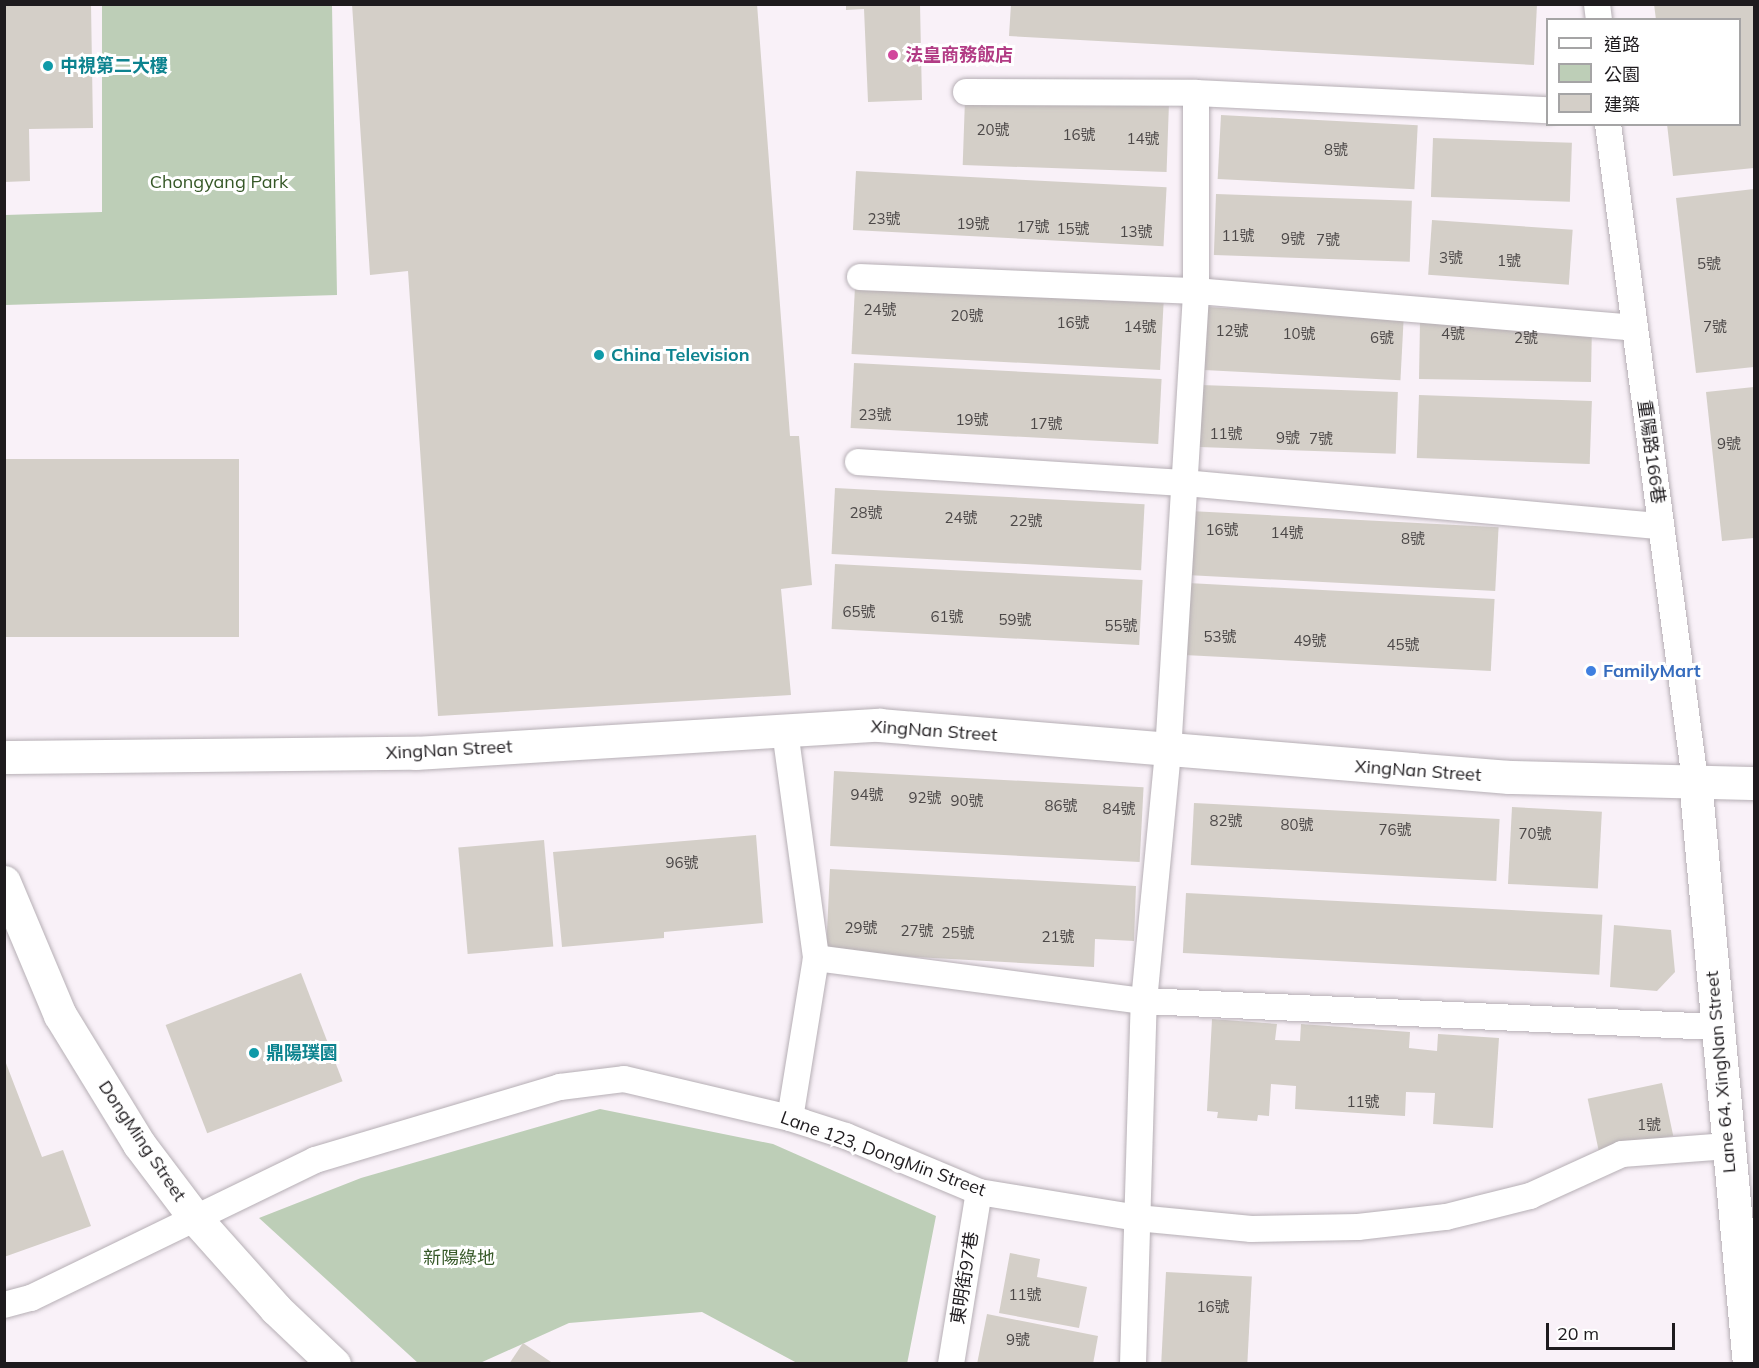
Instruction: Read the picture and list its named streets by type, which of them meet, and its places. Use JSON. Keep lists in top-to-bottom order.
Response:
{
  "streets": {
    "street": ["XingNan Street", "Lane 64, XingNan Street", "DongMing Street"],
    "lane": ["重陽路166巷", "Lane 123, DongMin Street", "東明街97巷"]
  },
  "crossings": [
    ["重陽路166巷", "XingNan Street"],
    ["重陽路166巷", "Lane 64, XingNan Street"],
    ["XingNan Street", "Lane 64, XingNan Street"],
    ["Lane 64, XingNan Street", "Lane 123, DongMin Street"],
    ["DongMing Street", "Lane 123, DongMin Street"],
    ["Lane 123, DongMin Street", "東明街97巷"]
  ],
  "parks": ["Chongyang Park", "新陽綠地"],
  "places": [
    "法皇商務飯店",
    "中視第二大樓",
    "China Television",
    "FamilyMart",
    "鼎陽璞園"
  ],
  "house_numbers": [
    "20號",
    "16號",
    "14號",
    "8號",
    "23號",
    "19號",
    "17號",
    "15號",
    "13號",
    "11號",
    "9號",
    "7號",
    "3號",
    "1號",
    "5號",
    "24號",
    "20號",
    "16號",
    "14號",
    "7號",
    "12號",
    "10號",
    "4號",
    "6號",
    "2號",
    "23號",
    "19號",
    "17號",
    "11號",
    "9號",
    "7號",
    "9號",
    "28號",
    "24號",
    "22號",
    "16號",
    "14號",
    "8號",
    "65號",
    "61號",
    "59號",
    "55號",
    "53號",
    "49號",
    "45號",
    "94號",
    "92號",
    "90號",
    "86號",
    "84號",
    "82號",
    "80號",
    "76號",
    "70號",
    "96號",
    "29號",
    "27號",
    "25號",
    "21號",
    "11號",
    "1號",
    "11號",
    "16號",
    "9號"
  ],
  "legend": ["道路", "公園", "建築"],
  "scale_bar": "20 m"
}
